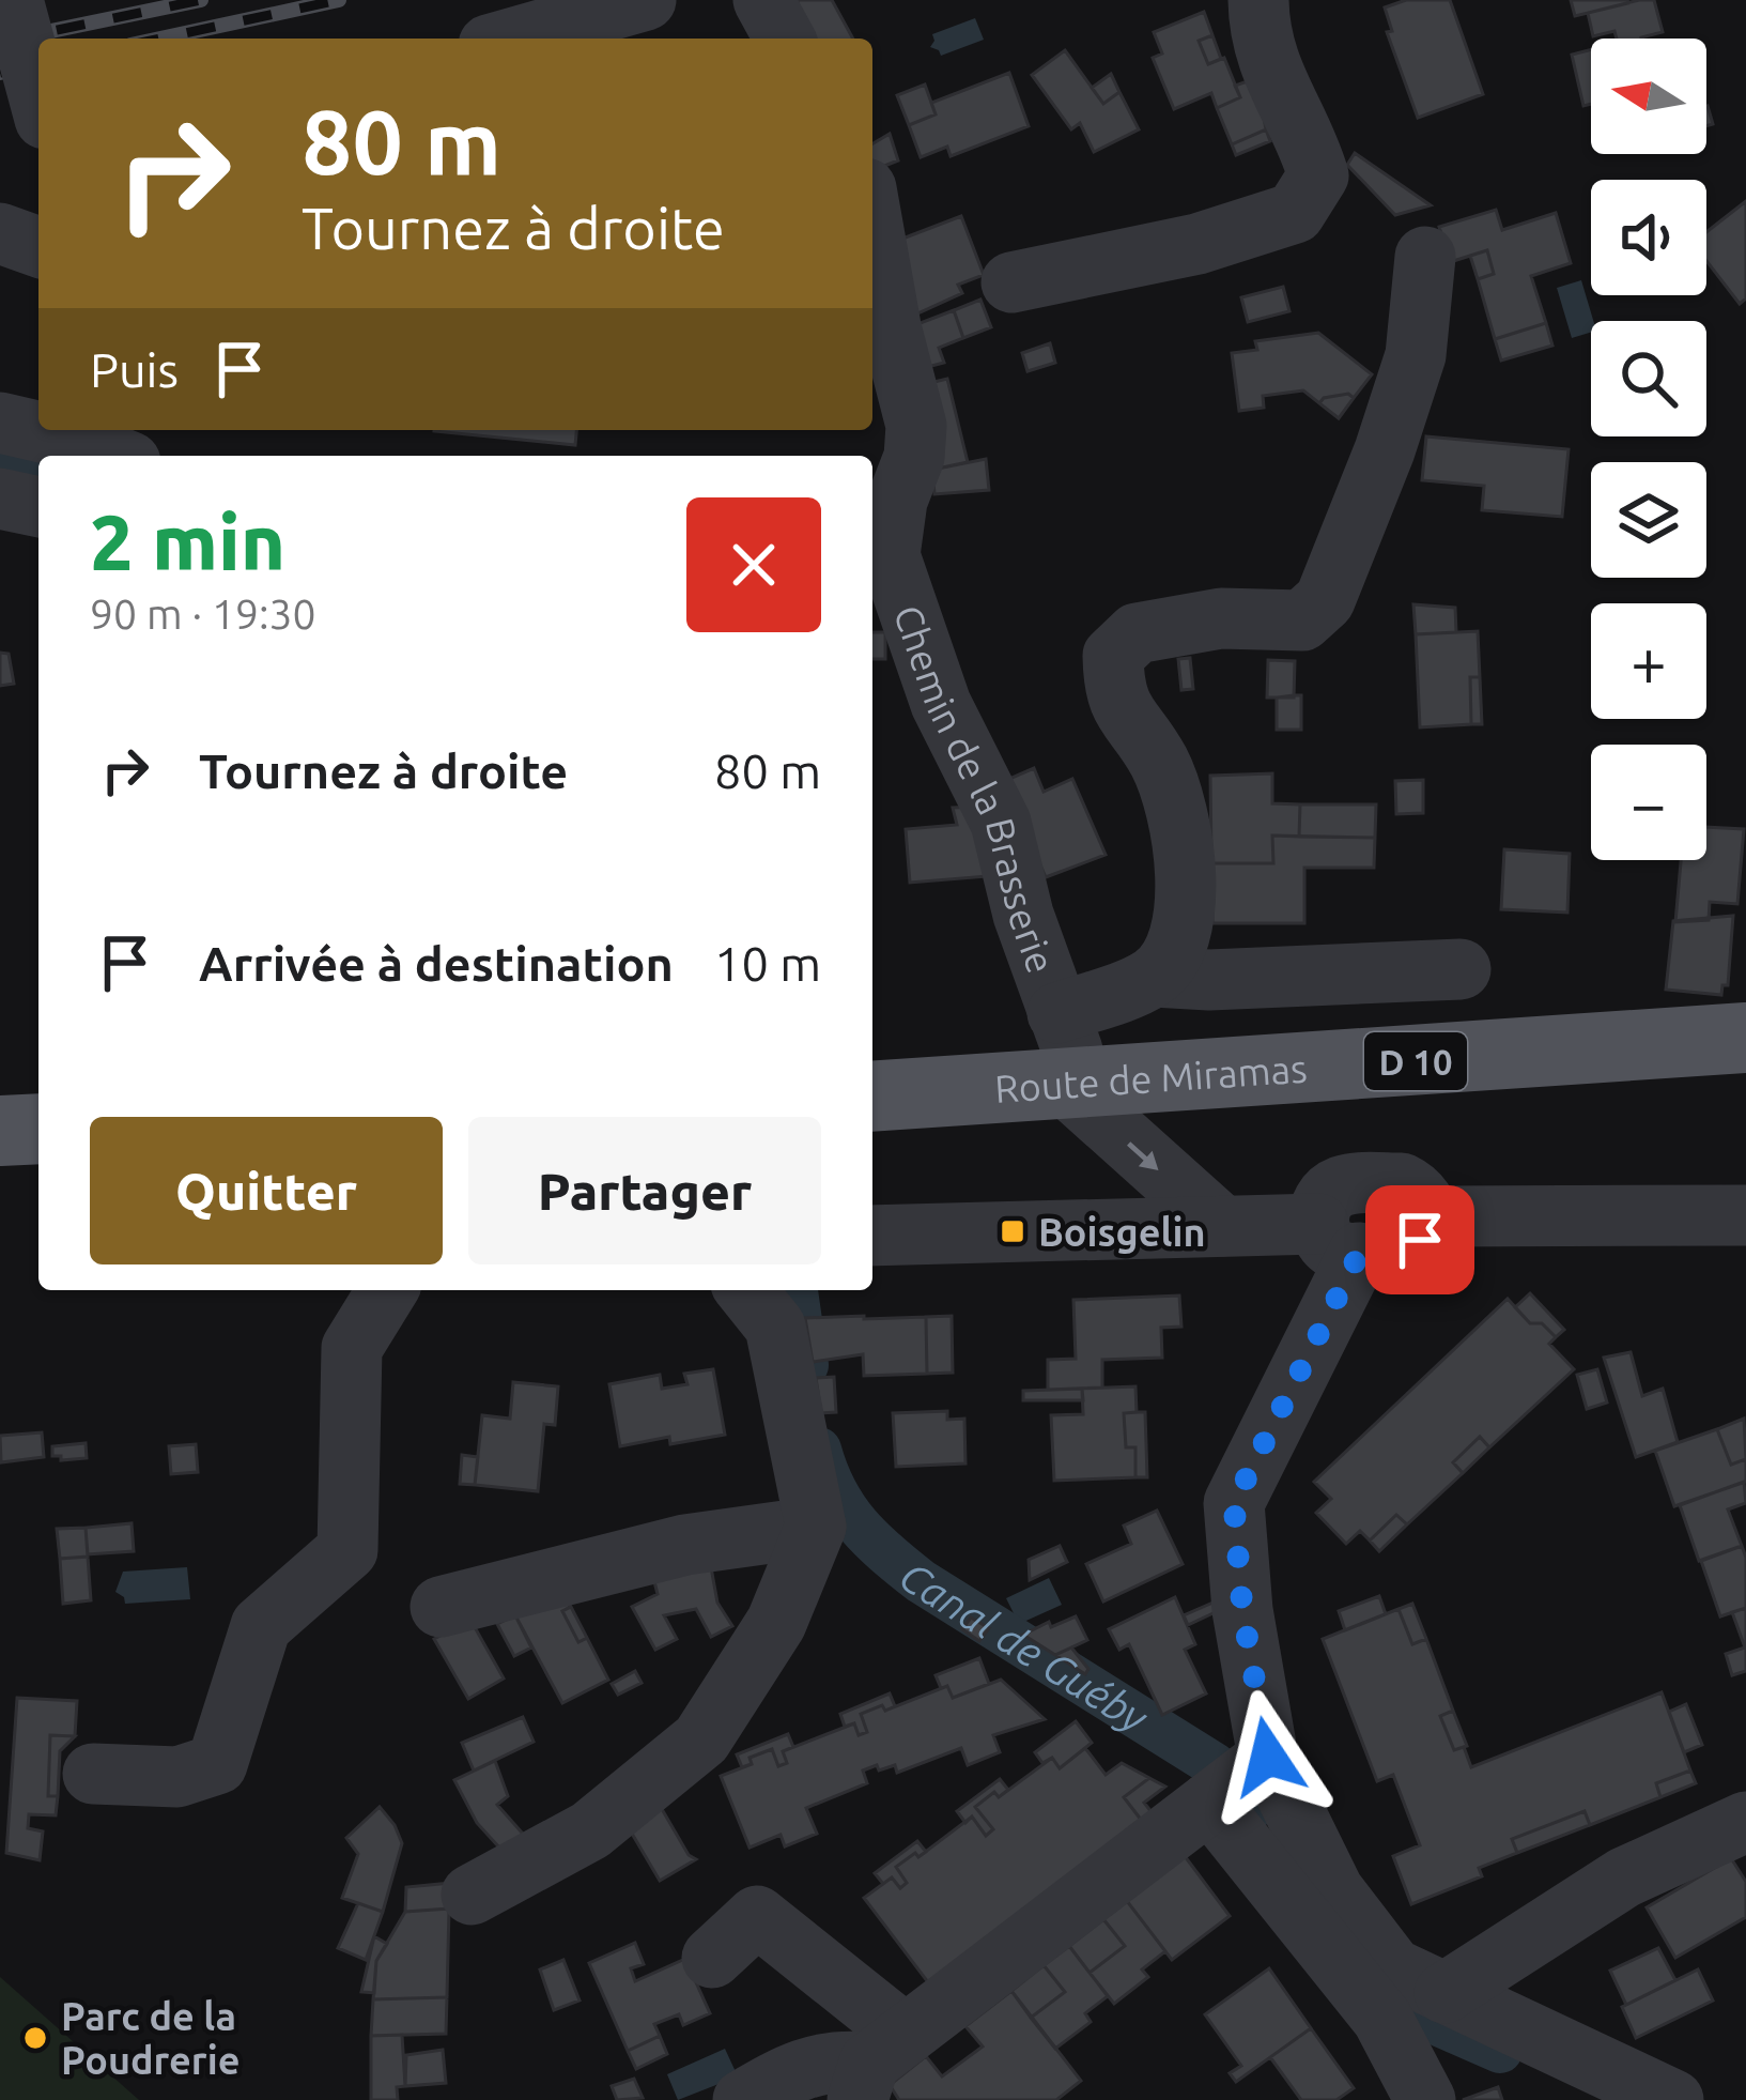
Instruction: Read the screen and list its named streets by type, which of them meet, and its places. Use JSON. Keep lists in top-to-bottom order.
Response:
{
  "streets": {
    "main road": ["D 10", "Route de Miramas"],
    "street": ["Chemin de la Brasserie"]
  },
  "crossings": [
    ["Chemin de la Brasserie", "Route de Miramas"]
  ],
  "water": ["Canal de Guéby"],
  "places": {
    "transit": ["Boisgelin"],
    "other": ["Parc de la Poudrerie"]
  },
  "north": "left",
  "page": {
    "map_buttons": ["+", "−"],
    "turn": ["80 m", "Tournez à droite"],
    "then": "Puis",
    "heading": ["2 min", "90 m · 19:30"],
    "list": [
      {
        "name": "Tournez à droite",
        "value": "80 m"
      },
      {
        "name": "Arrivée à destination",
        "value": "10 m"
      }
    ],
    "buttons": ["Quitter", "Partager"]
  }
}
